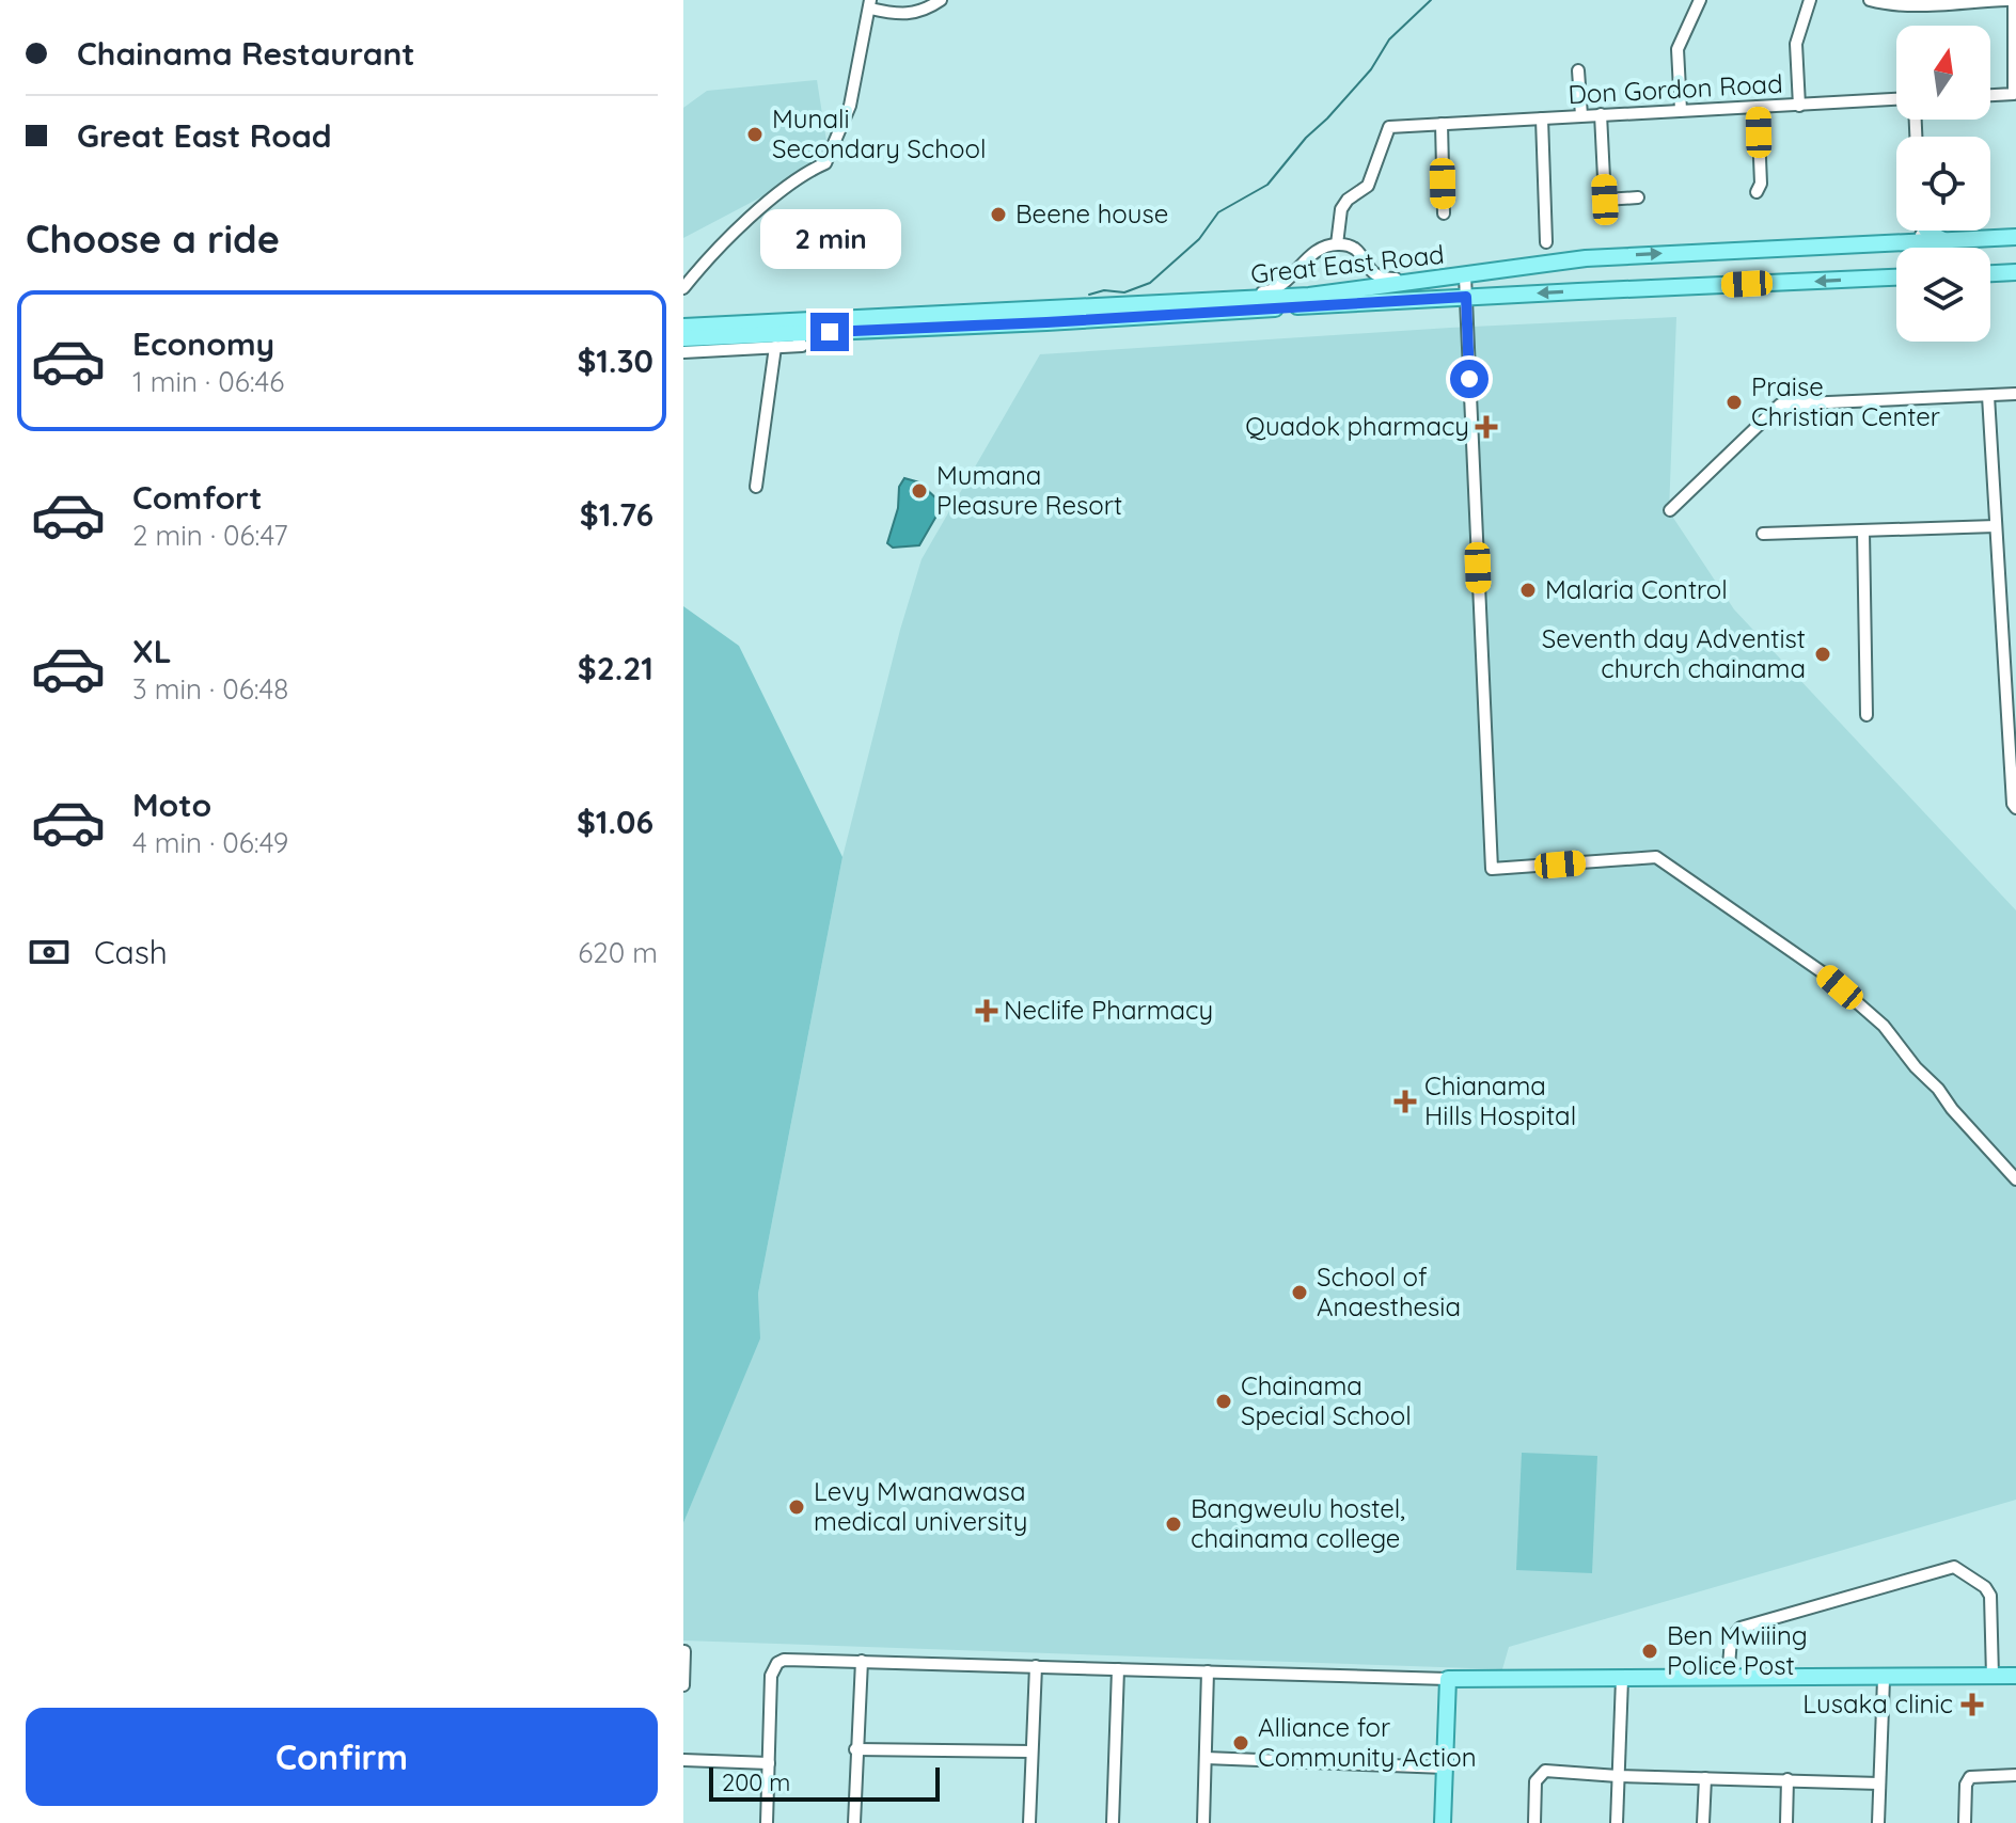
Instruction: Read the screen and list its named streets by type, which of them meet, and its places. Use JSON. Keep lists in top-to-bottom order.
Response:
{
  "streets": {
    "main road": ["Great East Road"],
    "street": ["Don Gordon Road"]
  },
  "places": {
    "other": [
      "Munali Secondary School",
      "Beene house",
      "Praise Christian Center",
      "Mumana Pleasure Resort",
      "Malaria Control",
      "Seventh day Adventist church chainama",
      "School of Anaesthesia",
      "Chainama Special School",
      "Levy Mwanawasa medical university",
      "Bangweulu hostel, chainama college",
      "Ben Mwiiing Police Post",
      "Alliance for Community Action"
    ],
    "health": [
      "Quadok pharmacy",
      "Neclife Pharmacy",
      "Chianama Hills Hospital",
      "Lusaka clinic"
    ]
  },
  "scale_bar": "200 m",
  "north": "top",
  "page": {
    "banner": ["Chainama Restaurant", "Great East Road"],
    "heading": "Choose a ride",
    "bubble": "2 min",
    "list": [
      {
        "name": "Economy",
        "note": "1 min · 06:46",
        "value": "$1.30"
      },
      {
        "name": "Comfort",
        "note": "2 min · 06:47",
        "value": "$1.76"
      },
      {
        "name": "XL",
        "note": "3 min · 06:48",
        "value": "$2.21"
      },
      {
        "name": "Moto",
        "note": "4 min · 06:49",
        "value": "$1.06"
      }
    ],
    "pay": ["Cash", "620 m"],
    "buttons": "Confirm",
    "scale": "200 m"
  }
}
